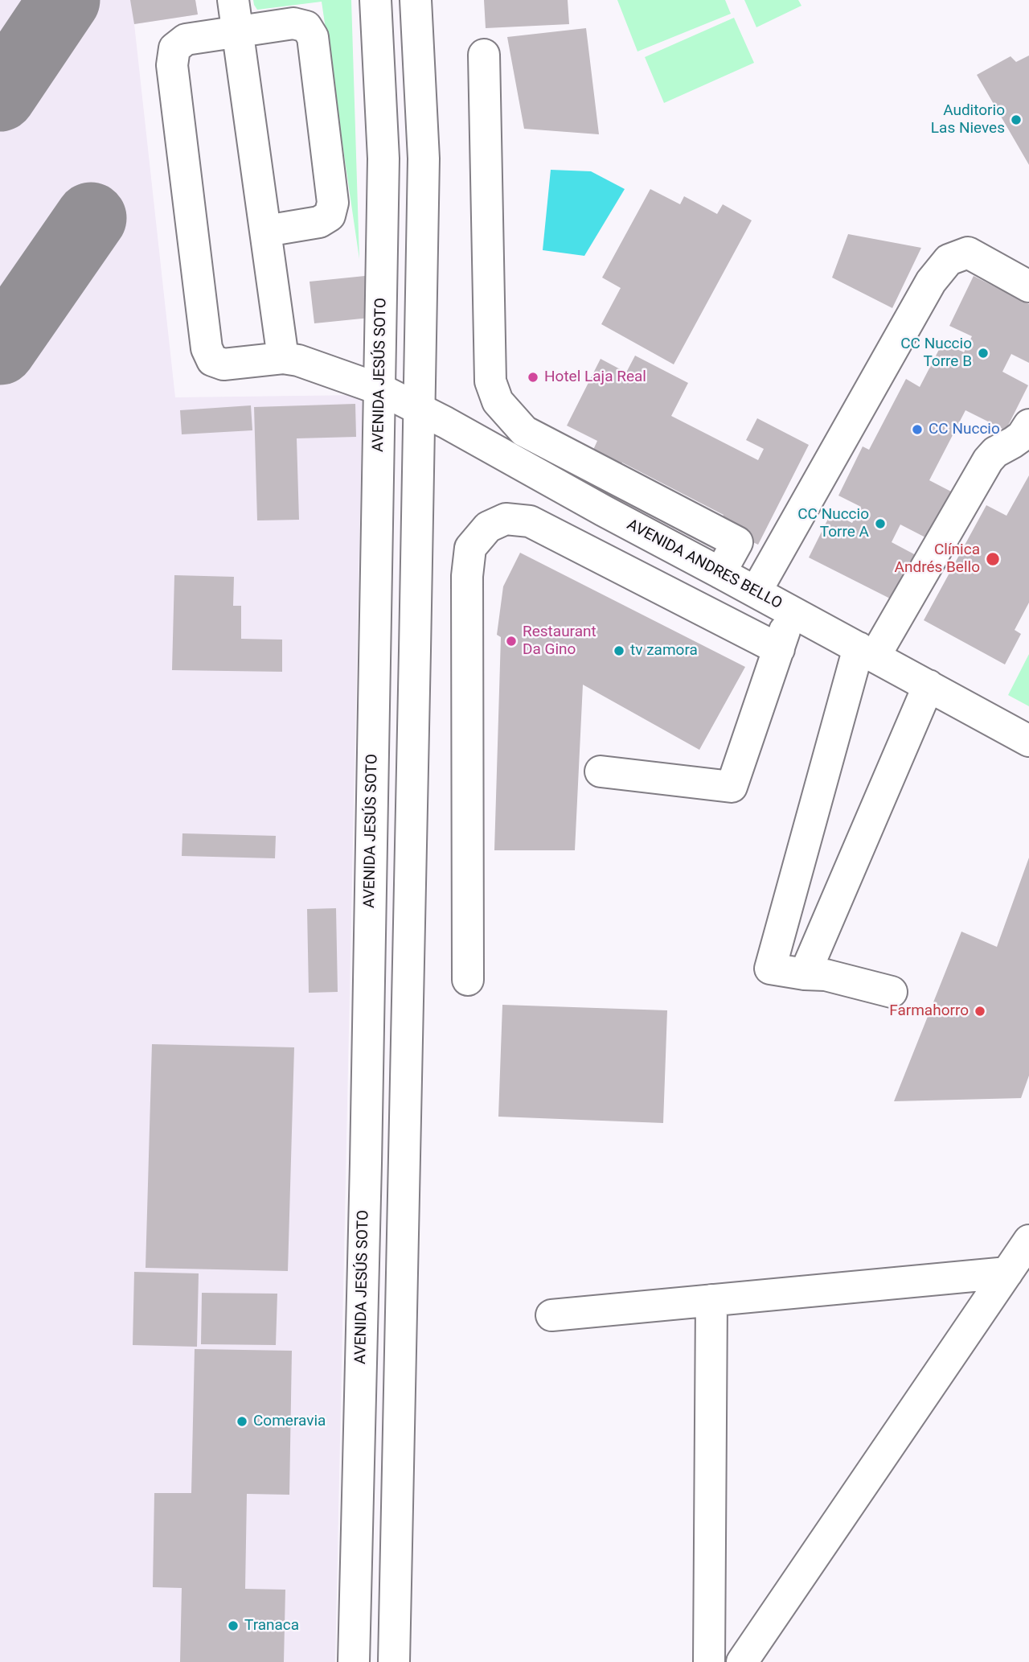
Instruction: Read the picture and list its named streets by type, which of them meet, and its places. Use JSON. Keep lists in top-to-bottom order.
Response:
{
  "streets": {
    "main road": ["AVENIDA JESÚS SOTO", "AVENIDA ANDRES BELLO"]
  },
  "crossings": [
    ["AVENIDA JESÚS SOTO", "AVENIDA ANDRES BELLO"]
  ],
  "places": [
    "Auditorio Las Nieves",
    "CC Nuccio Torre B",
    "Hotel Laja Real",
    "CC Nuccio",
    "CC Nuccio Torre A",
    "Clínica Andrés Bello",
    "Restaurant Da Gino",
    "tv zamora",
    "Farmahorro",
    "Comeravia",
    "Tranaca"
  ]
}
